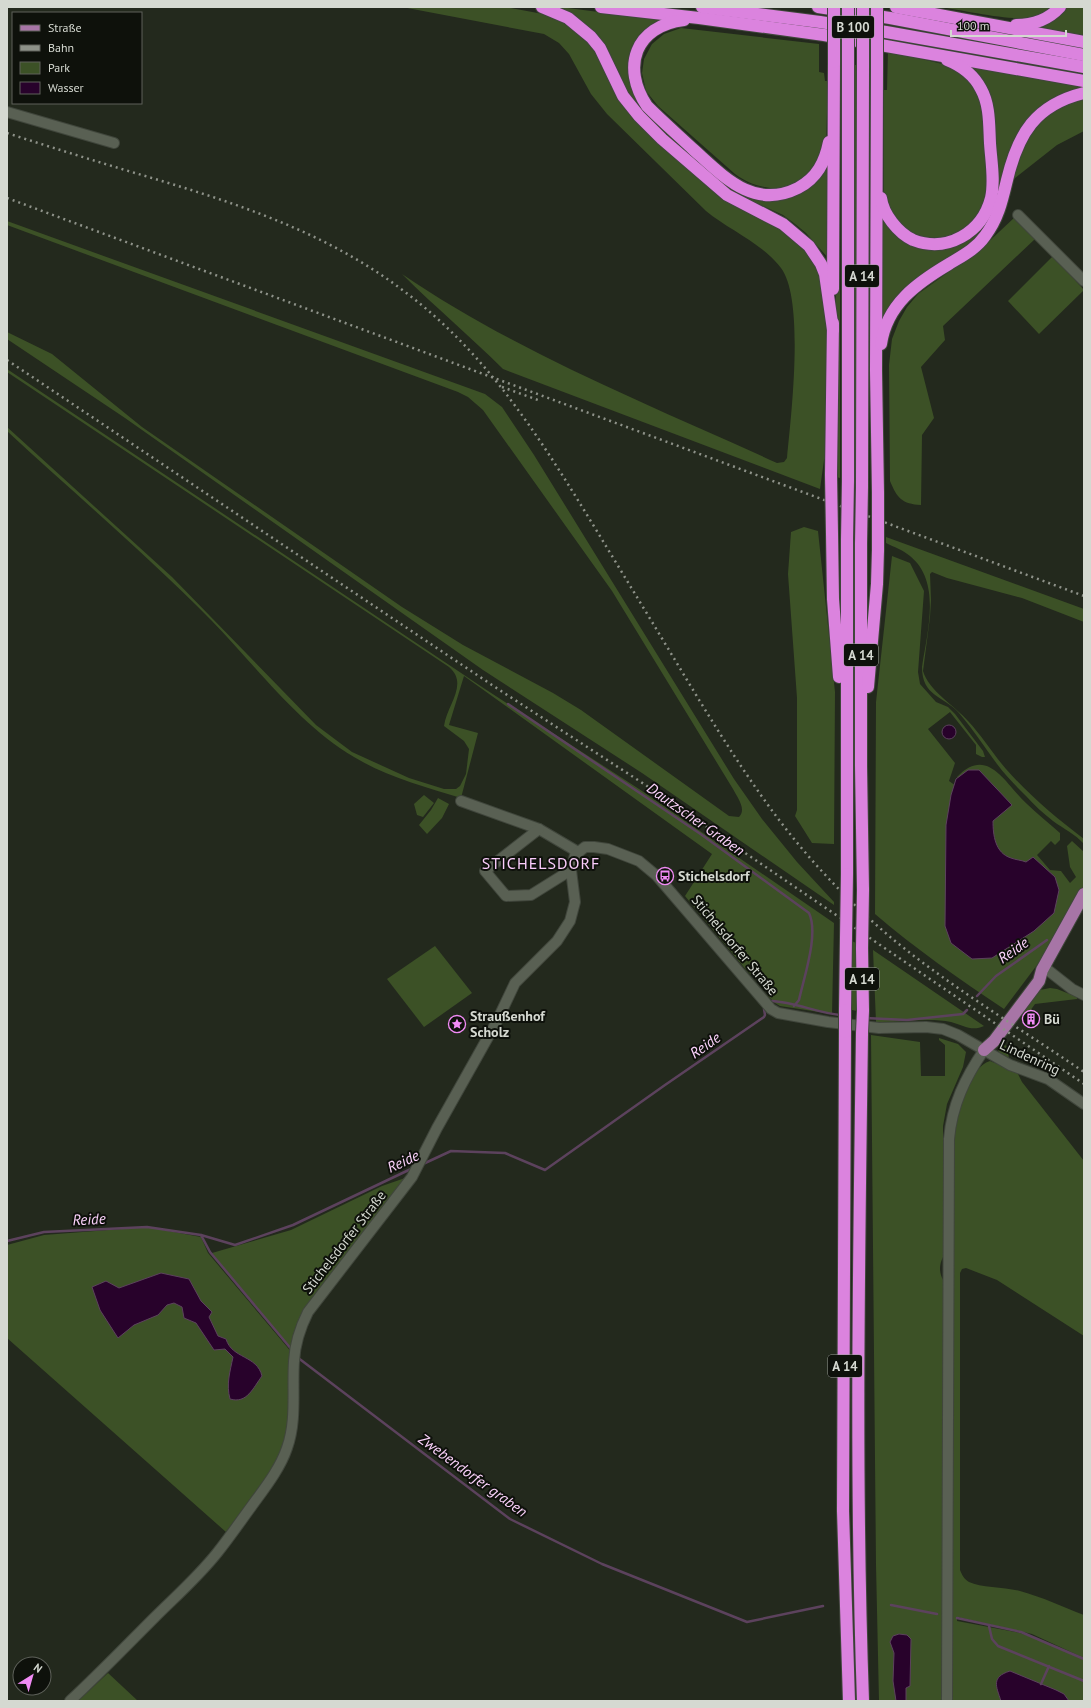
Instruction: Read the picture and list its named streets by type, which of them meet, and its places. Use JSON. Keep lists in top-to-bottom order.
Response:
{
  "streets": {
    "highway": ["B 100", "A 14"],
    "street": ["Stichelsdorfer Straße", "Lindenring"]
  },
  "crossings": [
    ["Stichelsdorfer Straße", "Lindenring"]
  ],
  "districts": ["STICHELSDORF"],
  "water": ["Dautzscher Graben", "Reide", "Zwebendorfer graben"],
  "places": {
    "bus stop": ["Stichelsdorf"],
    "building": ["Bü"],
    "place": ["Straußenhof Scholz"]
  },
  "legend": [
    "Straße",
    "Bahn",
    "Park",
    "Wasser"
  ],
  "scale_bar": "100 m",
  "north": "top right"
}
